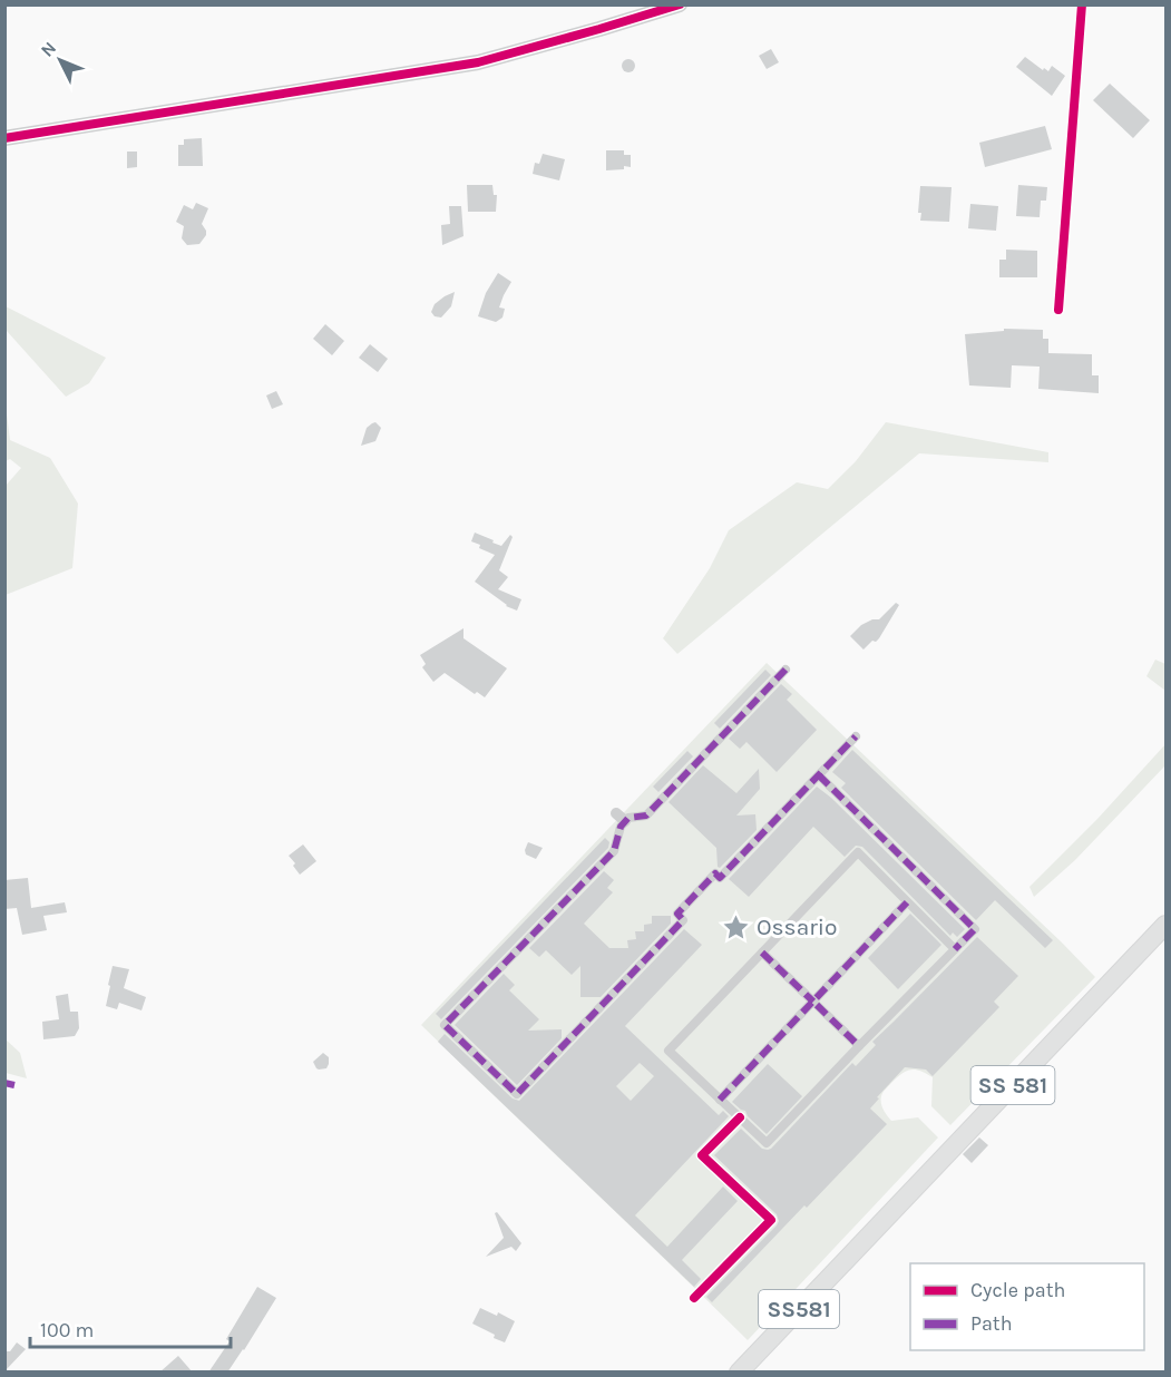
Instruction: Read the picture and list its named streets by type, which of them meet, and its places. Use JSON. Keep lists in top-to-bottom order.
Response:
{
  "streets": {
    "main road": ["SS 581", "SS581"]
  },
  "crossings": [
    ["SS 581", "SS581"]
  ],
  "places": {
    "place": ["Ossario"]
  },
  "legend": ["Cycle path", "Path"],
  "scale_bar": "100 m",
  "north": "top left"
}
